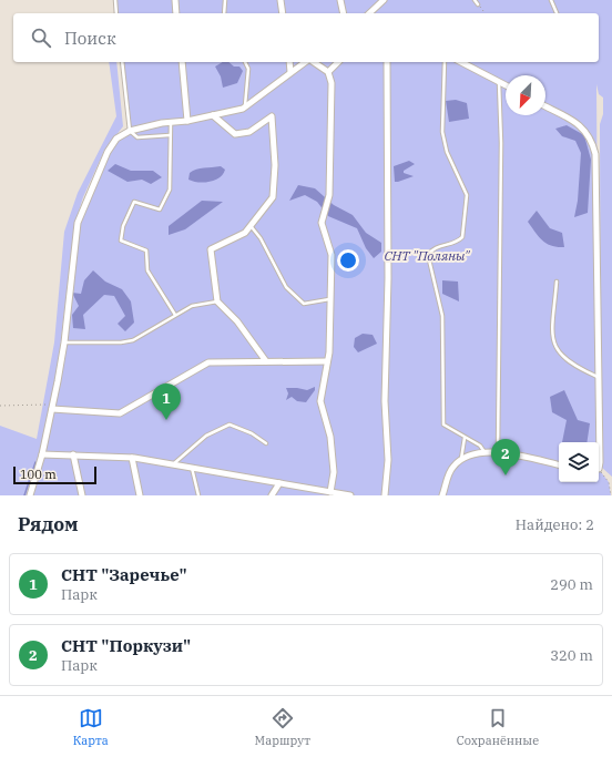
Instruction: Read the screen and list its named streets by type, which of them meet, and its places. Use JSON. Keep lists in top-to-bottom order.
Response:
{
  "parks": ["СНТ \"Поляны\""],
  "scale_bar": "100 m",
  "north": "bottom left",
  "page": {
    "search": "Поиск",
    "pins": ["1", "2"],
    "scale": "100 m",
    "heading": ["Рядом", "Найдено: 2"],
    "list": [
      {
        "mark": "1",
        "name": "СНТ \"Заречье\"",
        "note": "Парк",
        "value": "290 m"
      },
      {
        "mark": "2",
        "name": "СНТ \"Поркузи\"",
        "note": "Парк",
        "value": "320 m"
      }
    ],
    "nav": ["Карта", "Маршрут", "Сохранённые"]
  }
}
